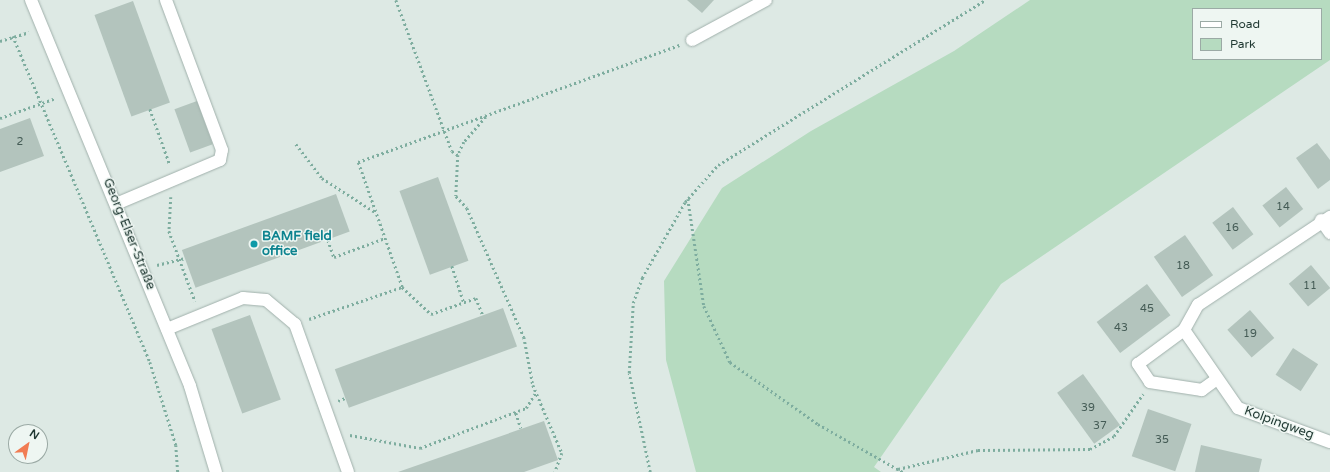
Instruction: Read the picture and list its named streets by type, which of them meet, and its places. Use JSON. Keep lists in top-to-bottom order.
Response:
{
  "streets": {
    "street": ["Georg-Elser-Straße", "Kolpingweg"]
  },
  "places": ["BAMF field office"],
  "house_numbers": [
    "2",
    "14",
    "16",
    "18",
    "11",
    "45",
    "43",
    "19",
    "39",
    "37",
    "35"
  ],
  "legend": ["Road", "Park"],
  "north": "top right"
}
